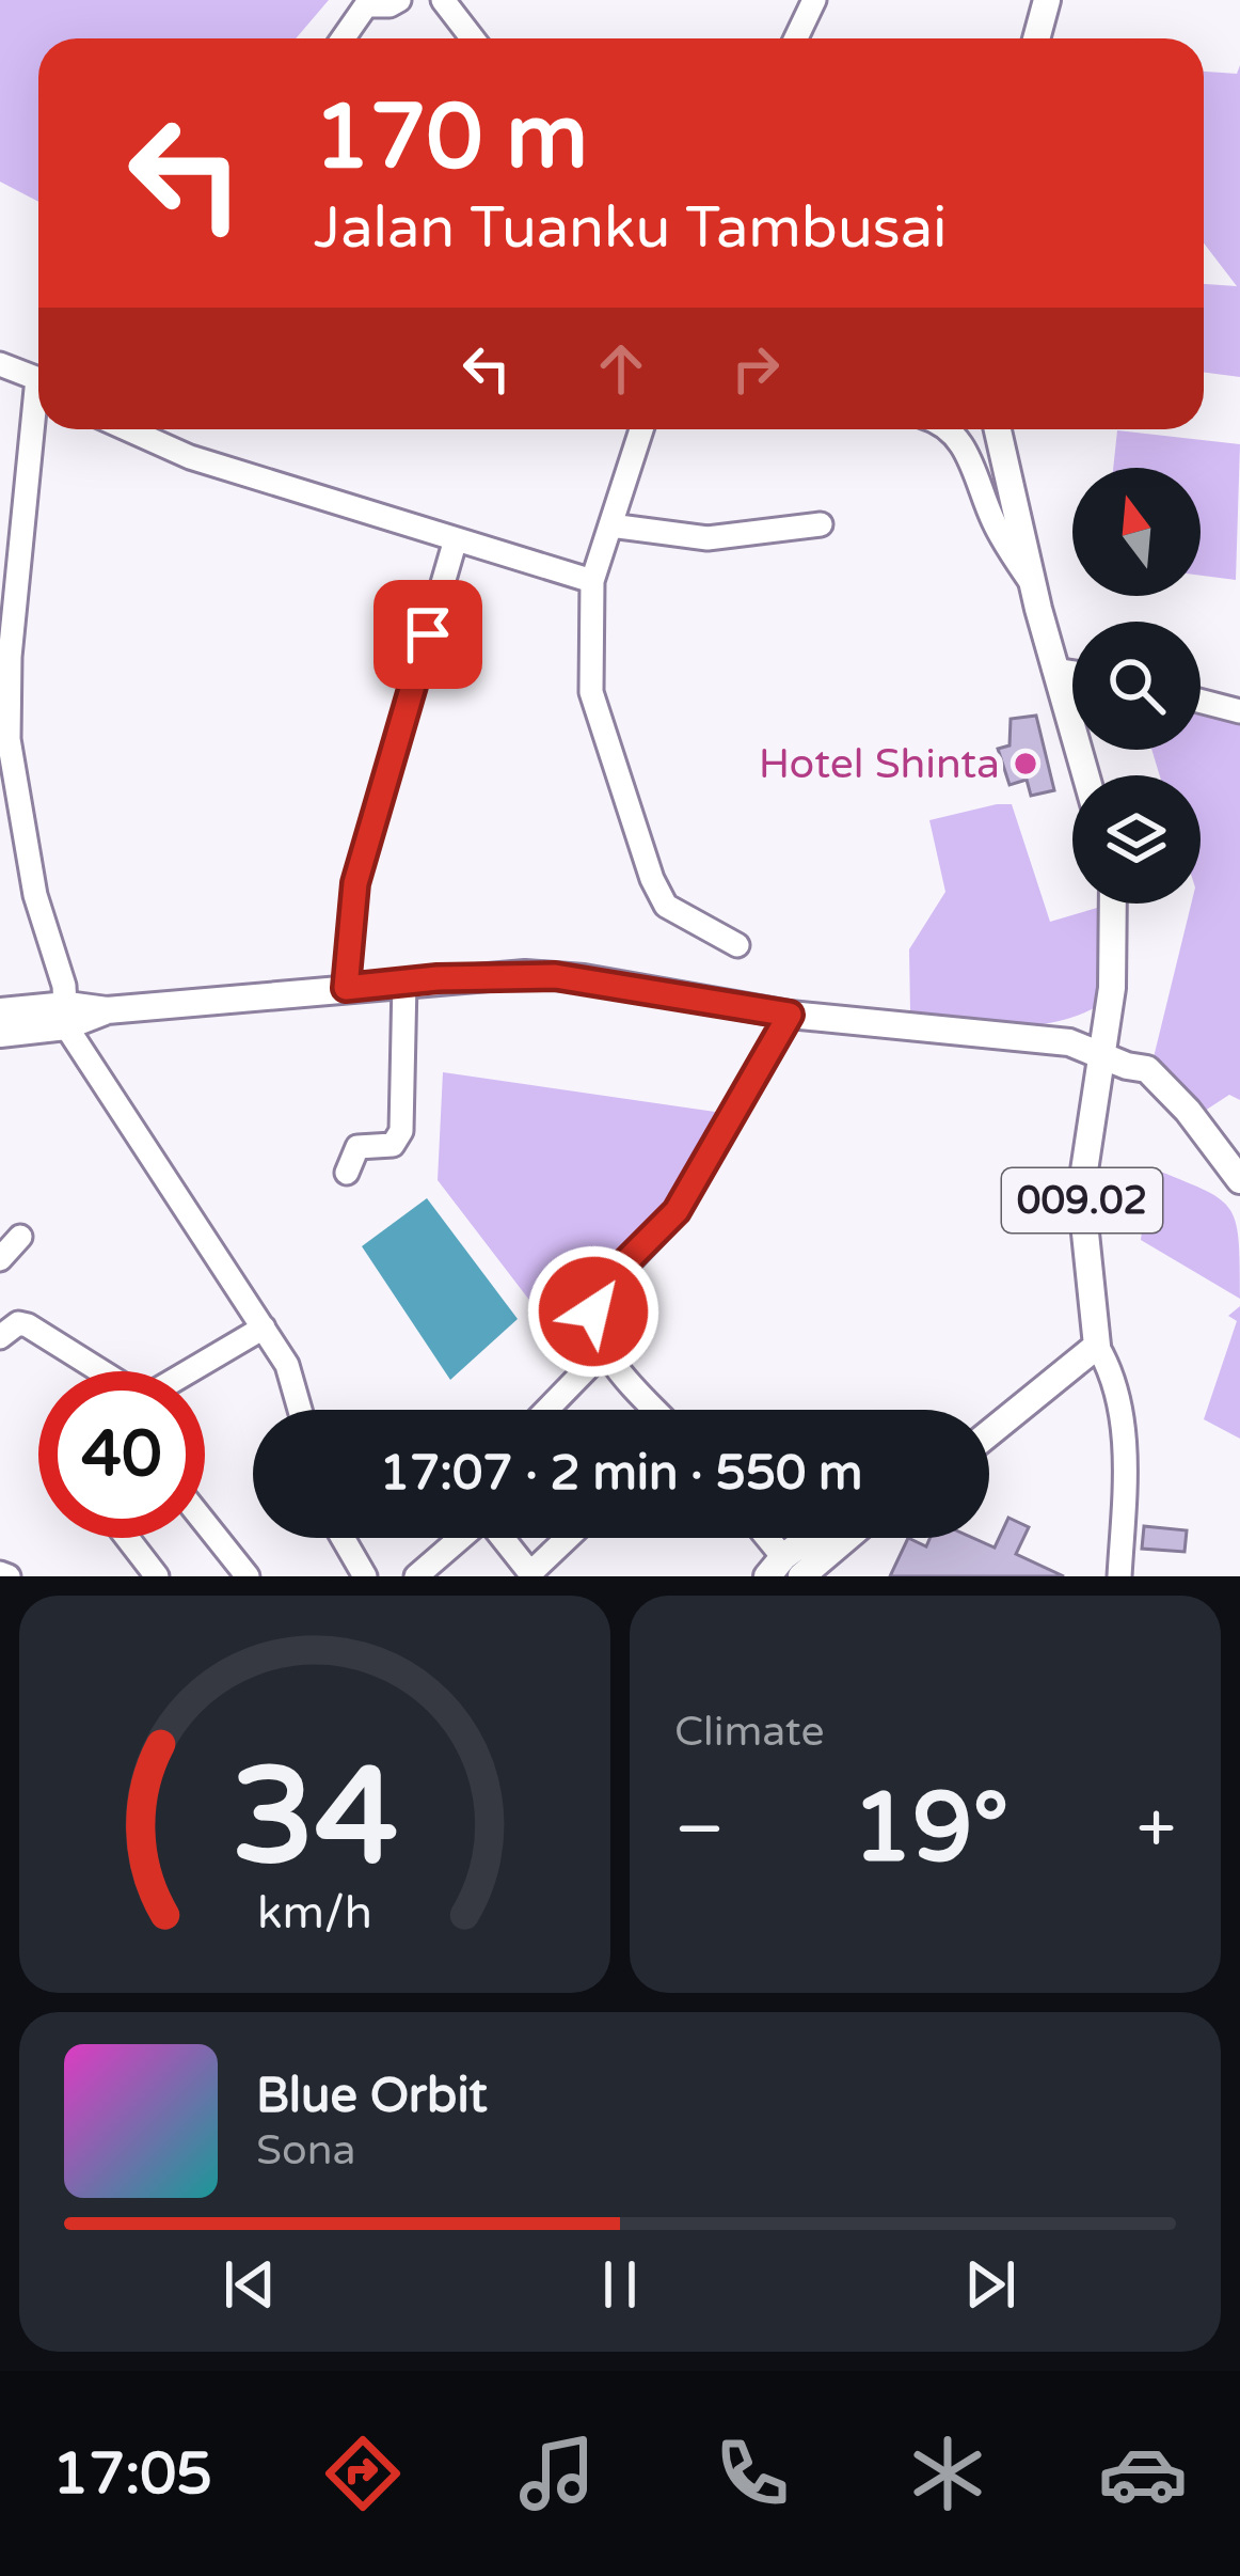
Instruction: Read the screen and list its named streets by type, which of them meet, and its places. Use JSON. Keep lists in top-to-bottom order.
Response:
{
  "streets": {
    "main road": ["009.02"]
  },
  "places": ["Hotel Shinta"],
  "north": "top",
  "page": {
    "turn": ["170 m", "Jalan Tuanku Tambusai"],
    "limit": "40",
    "trip": "17:07 · 2 min · 550 m",
    "tile": "Climate",
    "heat": ["−", "19°", "+"],
    "song": ["Blue Orbit", "Sona"],
    "tabs": "17:05",
    "gauge": ["34", "km/h"]
  }
}
